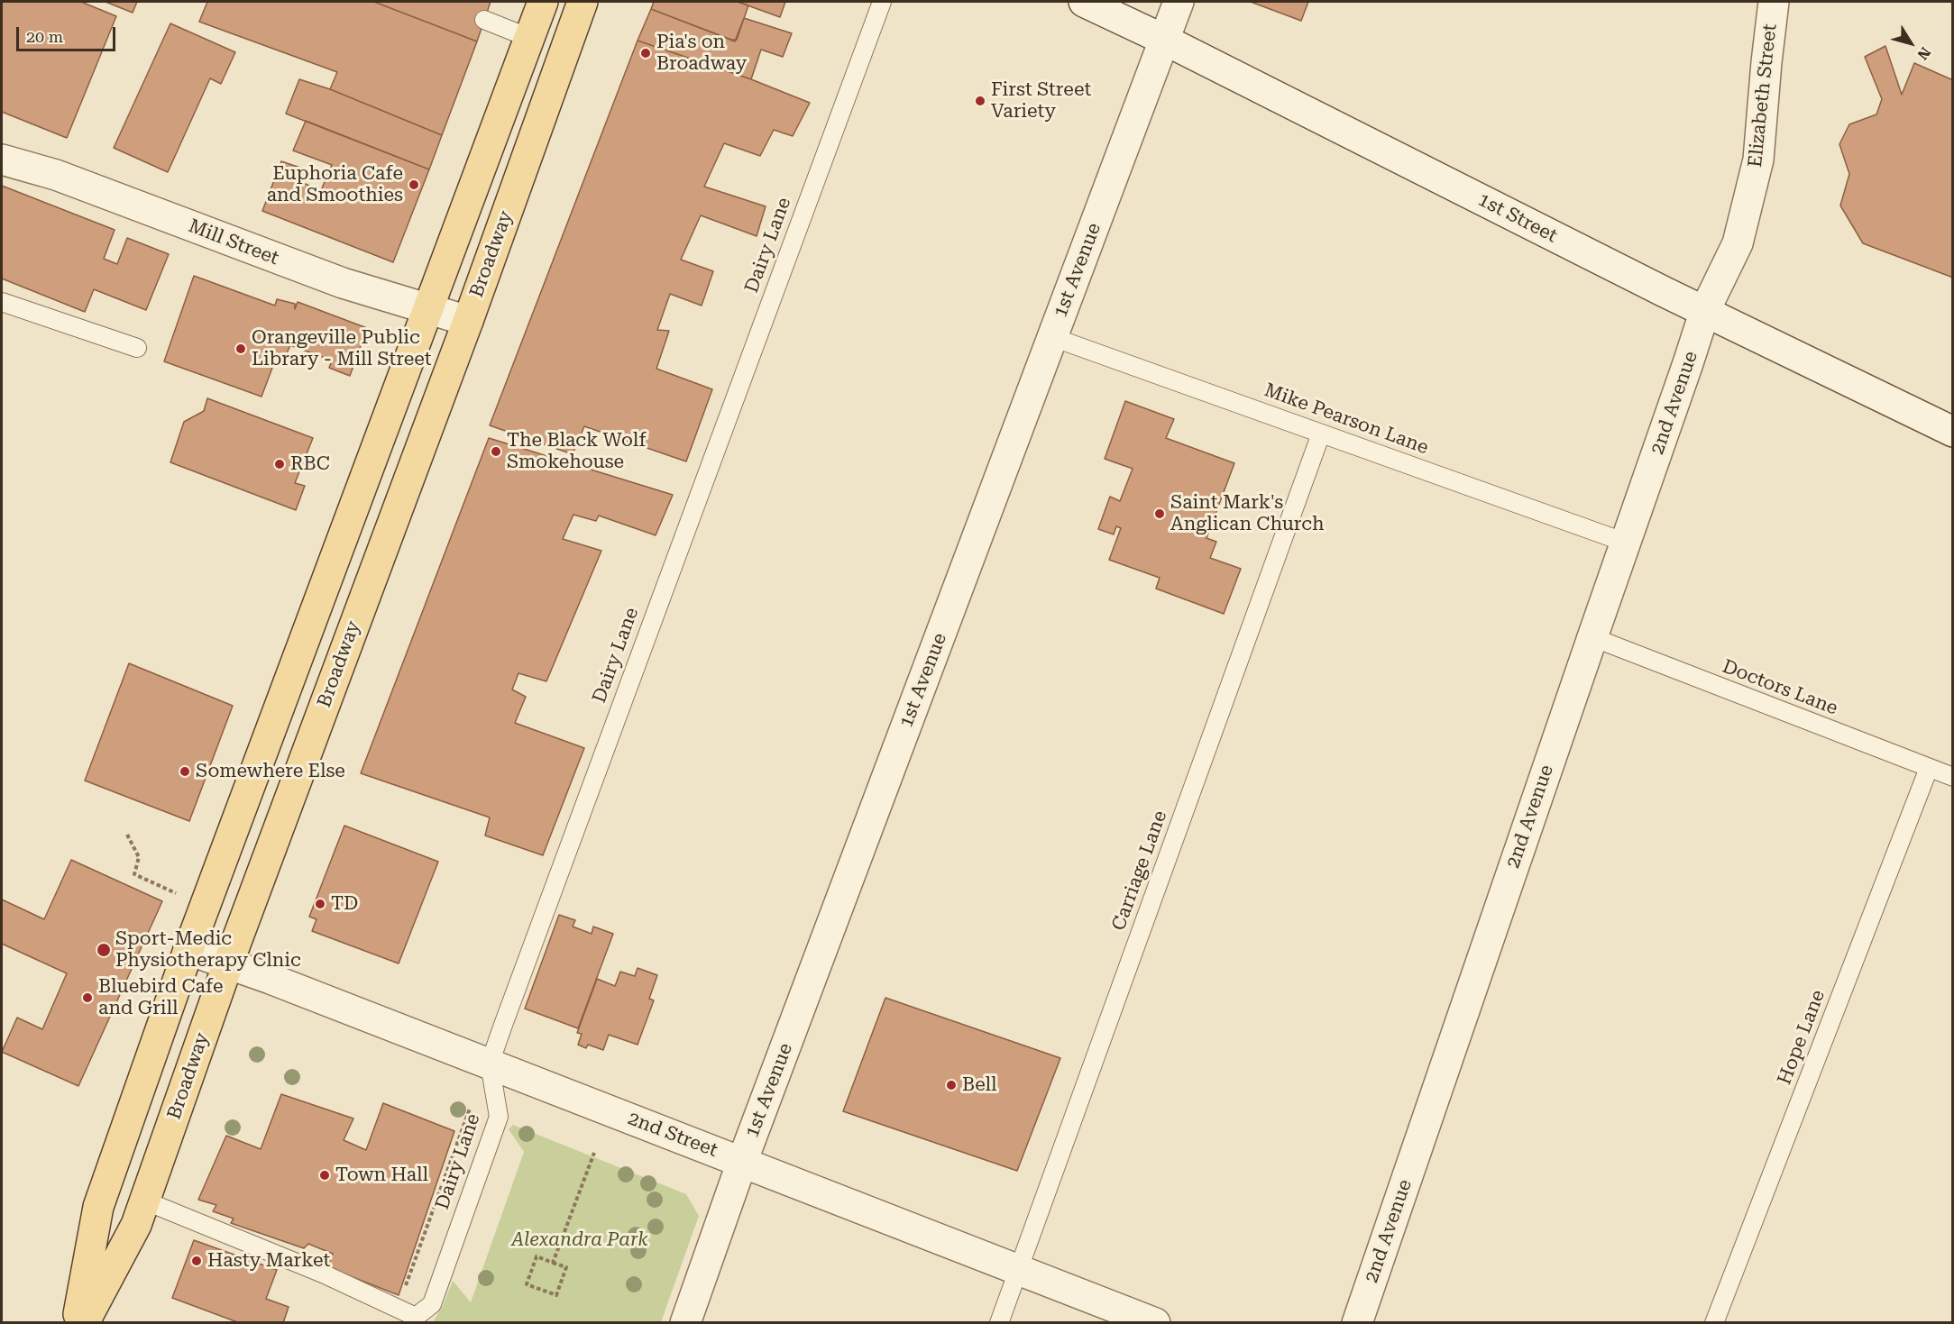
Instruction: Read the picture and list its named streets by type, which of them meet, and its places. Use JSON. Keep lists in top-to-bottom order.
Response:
{
  "streets": {
    "main road": ["Broadway"],
    "street": [
      "Elizabeth Street",
      "1st Street",
      "Mill Street",
      "1st Avenue",
      "2nd Avenue",
      "2nd Street"
    ],
    "lane": [
      "Dairy Lane",
      "Mike Pearson Lane",
      "Doctors Lane",
      "Carriage Lane",
      "Hope Lane"
    ]
  },
  "crossings": [
    ["Elizabeth Street", "1st Street"],
    ["Elizabeth Street", "2nd Avenue"],
    ["1st Street", "1st Avenue"],
    ["1st Street", "2nd Avenue"],
    ["Mill Street", "Broadway"],
    ["Dairy Lane", "2nd Street"],
    ["Broadway", "2nd Street"],
    ["1st Avenue", "Mike Pearson Lane"],
    ["1st Avenue", "2nd Street"],
    ["2nd Avenue", "Mike Pearson Lane"],
    ["2nd Avenue", "Doctors Lane"],
    ["Mike Pearson Lane", "Carriage Lane"],
    ["Doctors Lane", "Hope Lane"],
    ["Carriage Lane", "2nd Street"]
  ],
  "parks": ["Alexandra Park"],
  "places": [
    "Pia's on Broadway",
    "First Street Variety",
    "Euphoria Cafe and Smoothies",
    "Orangeville Public Library - Mill Street",
    "The Black Wolf Smokehouse",
    "RBC",
    "Saint Mark's Anglican Church",
    "Somewhere Else",
    "TD",
    "Sport-Medic Physiotherapy Clnic",
    "Bluebird Cafe and Grill",
    "Bell",
    "Town Hall",
    "Hasty Market"
  ],
  "scale_bar": "20 m",
  "north": "bottom right"
}
